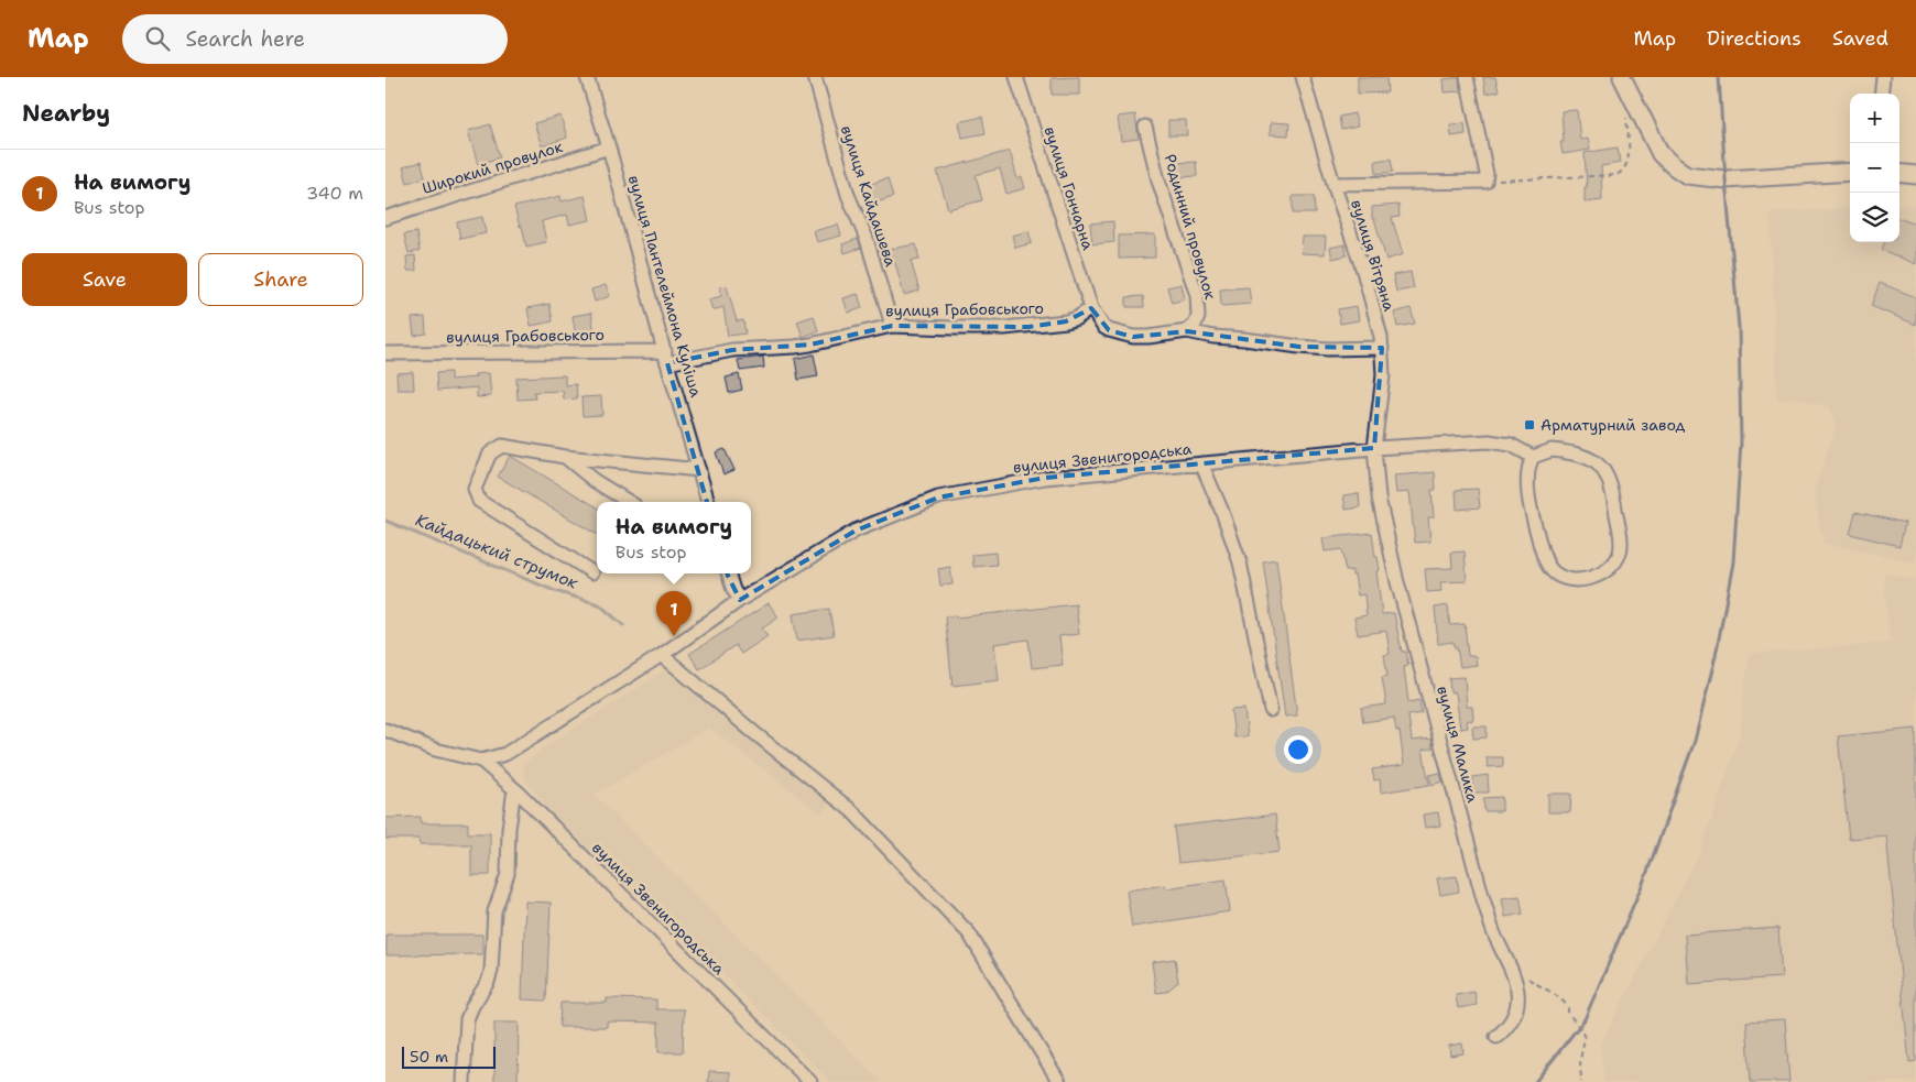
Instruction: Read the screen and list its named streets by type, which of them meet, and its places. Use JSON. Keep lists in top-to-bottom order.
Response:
{
  "streets": {
    "street": [
      "Широкий провулок",
      "вулиця Гончарна",
      "вулиця Кайдашева",
      "Родинний провулок",
      "вулиця Вітряна",
      "вулиця Пантелеймона Куліша",
      "вулиця Грабовського",
      "вулиця Звенигородська",
      "вулиця Малика"
    ]
  },
  "crossings": [
    ["Широкий провулок", "вулиця Пантелеймона Куліша"],
    ["вулиця Гончарна", "вулиця Грабовського"],
    ["вулиця Кайдашева", "вулиця Грабовського"],
    ["вулиця Вітряна", "вулиця Звенигородська"],
    ["вулиця Вітряна", "вулиця Малика"],
    ["вулиця Пантелеймона Куліша", "вулиця Грабовського"],
    ["вулиця Звенигородська", "вулиця Малика"]
  ],
  "water": ["Кайдацький струмок"],
  "places": {
    "transit": ["Арматурний завод"]
  },
  "scale_bar": "50 m",
  "page": {
    "header": "Map",
    "search": "Search here",
    "nav": ["Map", "Directions", "Saved"],
    "heading": "Nearby",
    "map_buttons": ["+", "−"],
    "list": [
      {
        "mark": "1",
        "name": "На вимогу",
        "note": "Bus stop",
        "value": "340 m"
      }
    ],
    "buttons": ["Save", "Share"],
    "popup": ["На вимогу", "Bus stop"],
    "pins": "1",
    "scale": "50 m"
  }
}
